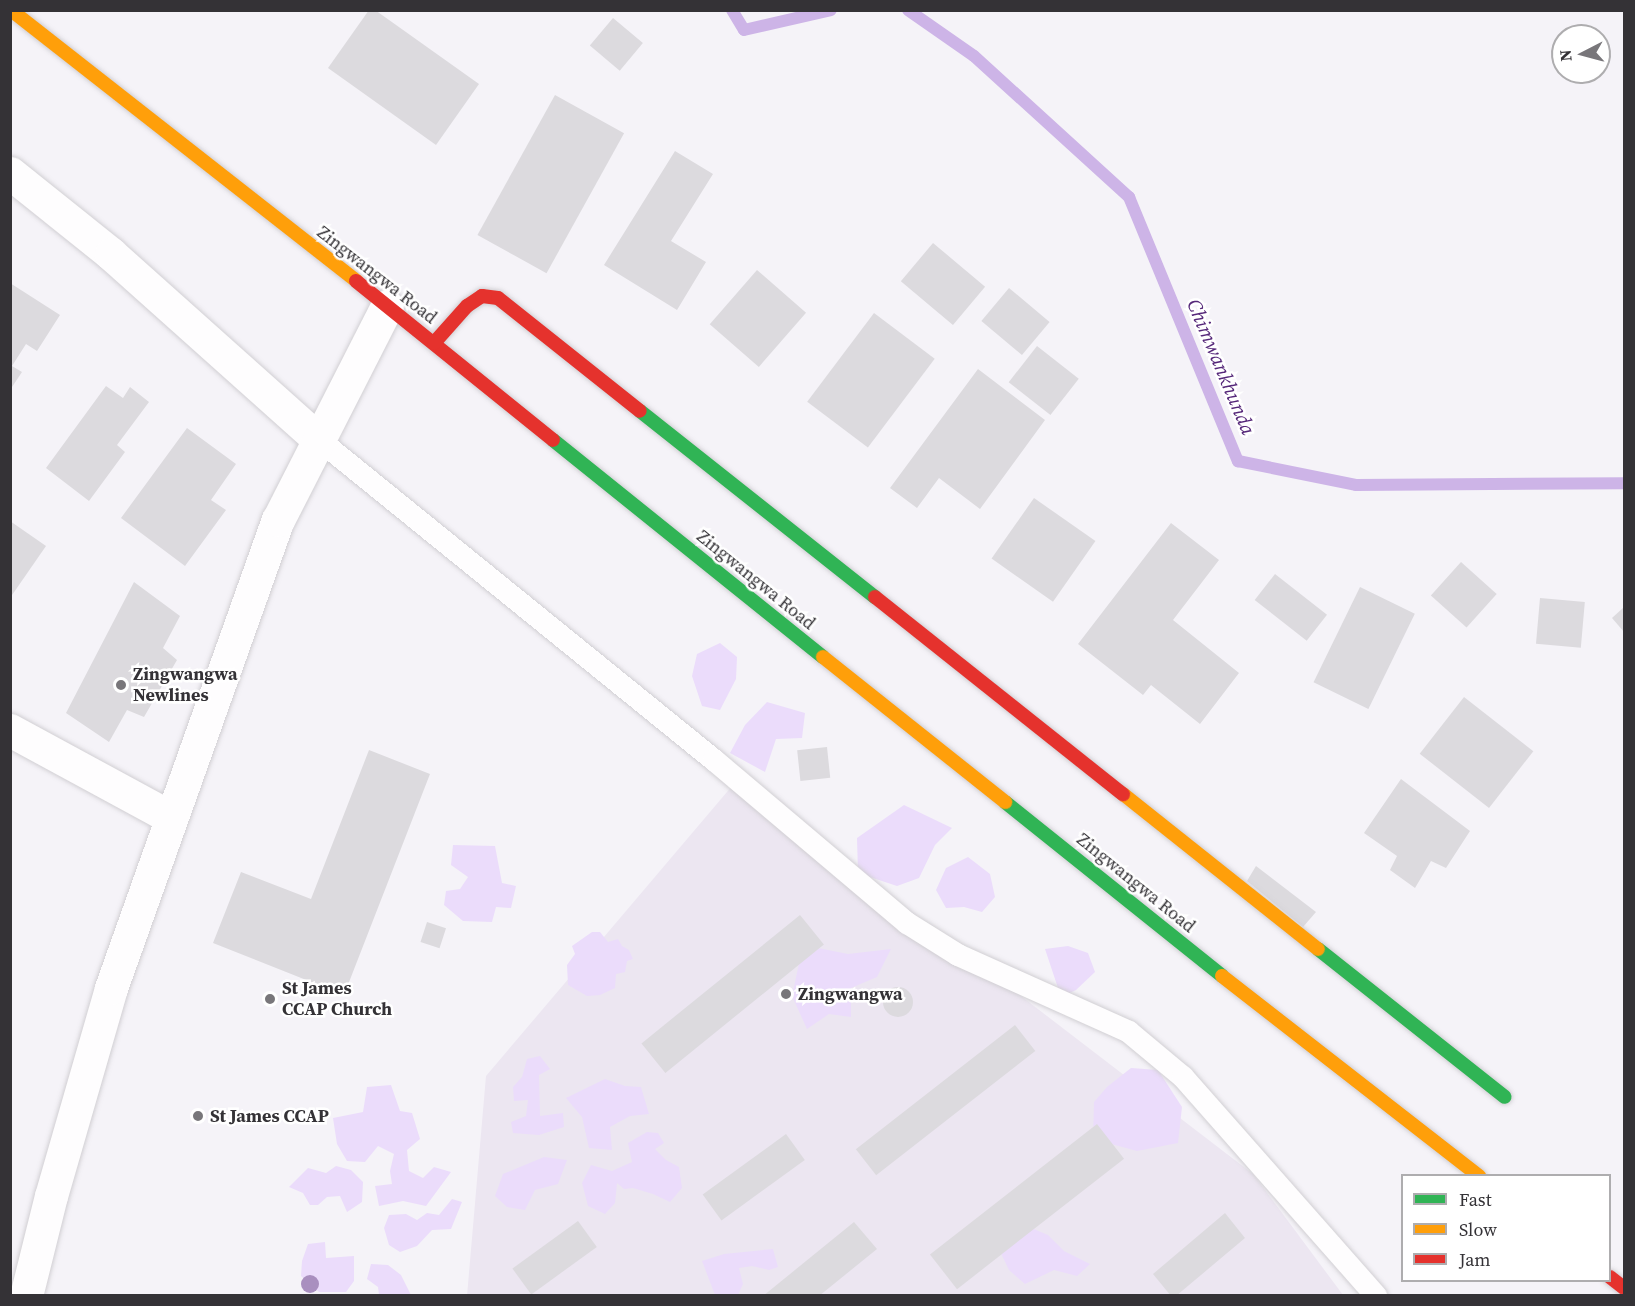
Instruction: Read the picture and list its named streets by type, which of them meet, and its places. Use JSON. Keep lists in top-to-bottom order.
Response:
{
  "streets": {
    "street": ["Zingwangwa Road"]
  },
  "water": ["Chimwankhunda"],
  "places": [
    "Zingwangwa Newlines",
    "Zingwangwa",
    "St James CCAP Church",
    "St James CCAP"
  ],
  "legend": ["Fast", "Slow", "Jam"],
  "north": "left"
}
